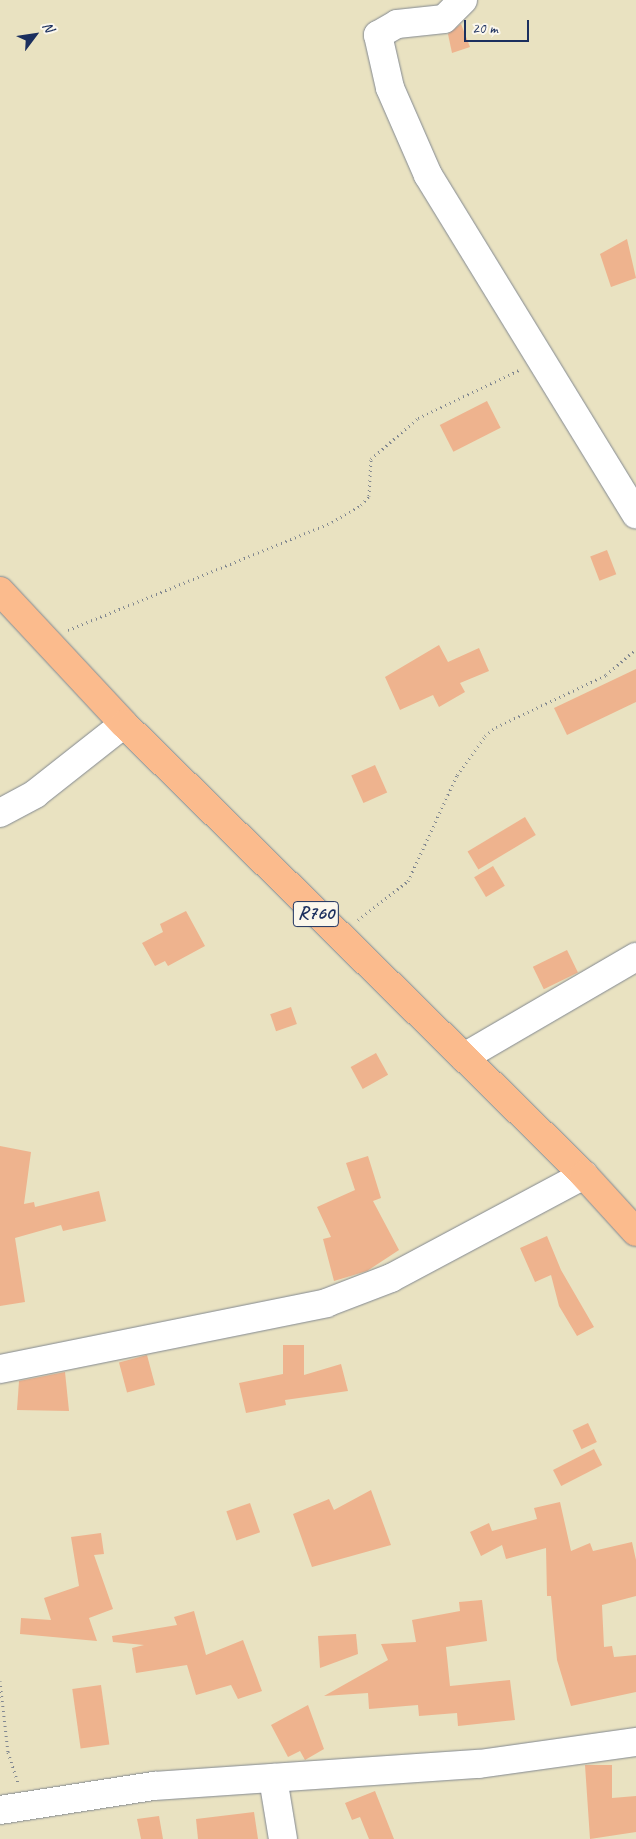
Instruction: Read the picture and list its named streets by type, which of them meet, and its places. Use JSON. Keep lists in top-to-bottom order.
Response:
{
  "streets": {
    "main road": ["R760"]
  },
  "scale_bar": "20 m",
  "north": "top right"
}
